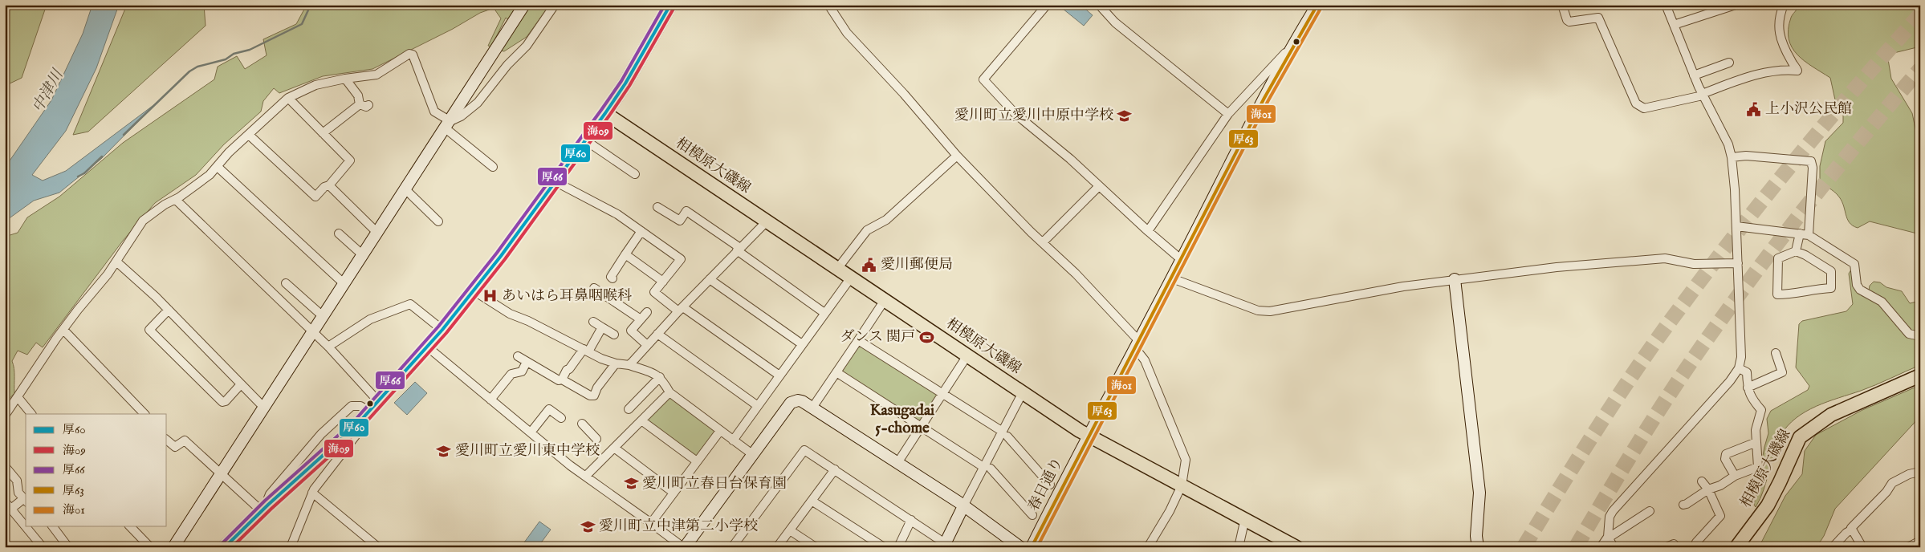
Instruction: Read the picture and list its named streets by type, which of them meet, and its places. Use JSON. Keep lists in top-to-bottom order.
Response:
{
  "streets": {
    "main road": ["相模原大磯線"],
    "street": ["春日通り"]
  },
  "crossings": [
    ["相模原大磯線", "春日通り"]
  ],
  "districts": ["Kasugadai 5-chome"],
  "water": ["中津川"],
  "places": {
    "public building": ["上小沢公民館", "愛川郵便局"],
    "school or university": [
      "愛川町立愛川中原中学校",
      "愛川町立愛川東中学校",
      "愛川町立春日台保育園",
      "愛川町立中津第二小学校"
    ],
    "hospital": ["あいはら耳鼻咽喉科"],
    "sports": ["ダンス 関戸"]
  },
  "lines": [
    "transit line 厚60",
    "transit line 厚66",
    "transit line 厚63",
    "transit line 海09",
    "transit line 海01"
  ],
  "legend": [
    "厚60",
    "海09",
    "厚66",
    "厚63",
    "海01"
  ]
}
